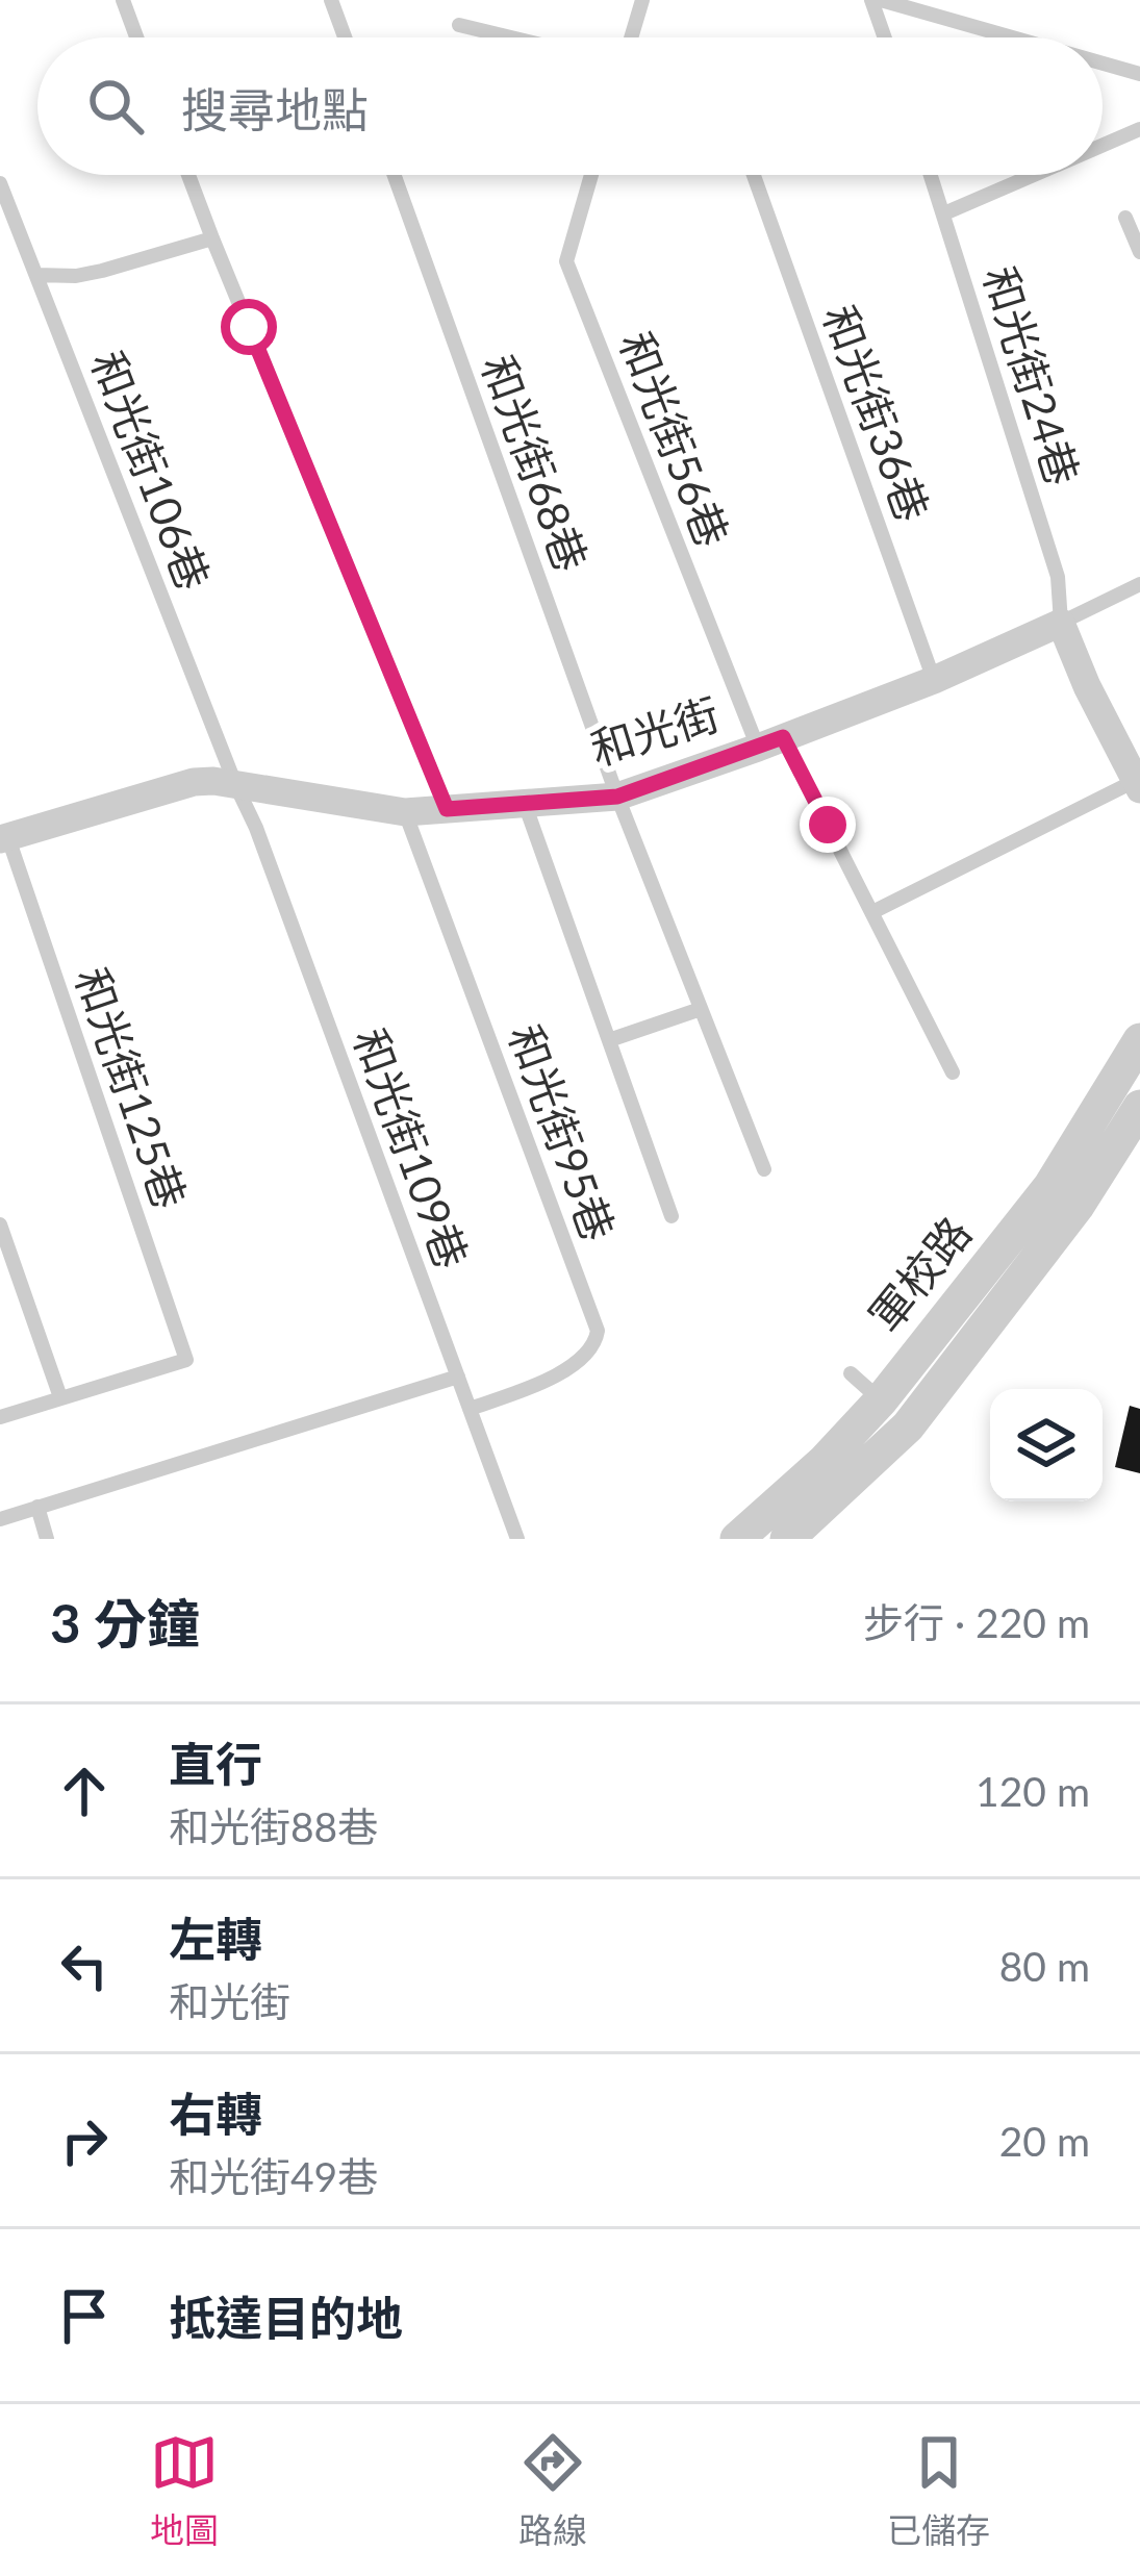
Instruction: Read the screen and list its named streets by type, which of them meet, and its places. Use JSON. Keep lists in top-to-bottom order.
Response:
{
  "streets": {
    "street": ["和光街", "軍校路"],
    "lane": [
      "和光街24巷",
      "和光街36巷",
      "和光街56巷",
      "和光街68巷",
      "和光街106巷",
      "和光街125巷",
      "和光街95巷",
      "和光街109巷"
    ]
  },
  "crossings": [
    ["和光街24巷", "和光街"],
    ["和光街36巷", "和光街"],
    ["和光街56巷", "和光街"],
    ["和光街68巷", "和光街"],
    ["和光街106巷", "和光街"],
    ["和光街106巷", "和光街109巷"],
    ["和光街", "和光街125巷"],
    ["和光街", "和光街95巷"],
    ["和光街", "和光街109巷"],
    ["和光街95巷", "和光街109巷"]
  ],
  "page": {
    "search": "搜尋地點",
    "heading": ["3 分鐘", "步行 · 220 m"],
    "list": [
      ["直行", "和光街88巷", "120 m"],
      ["左轉", "和光街", "80 m"],
      ["右轉", "和光街49巷", "20 m"],
      "抵達目的地"
    ],
    "nav": ["地圖", "路線", "已儲存"]
  }
}
